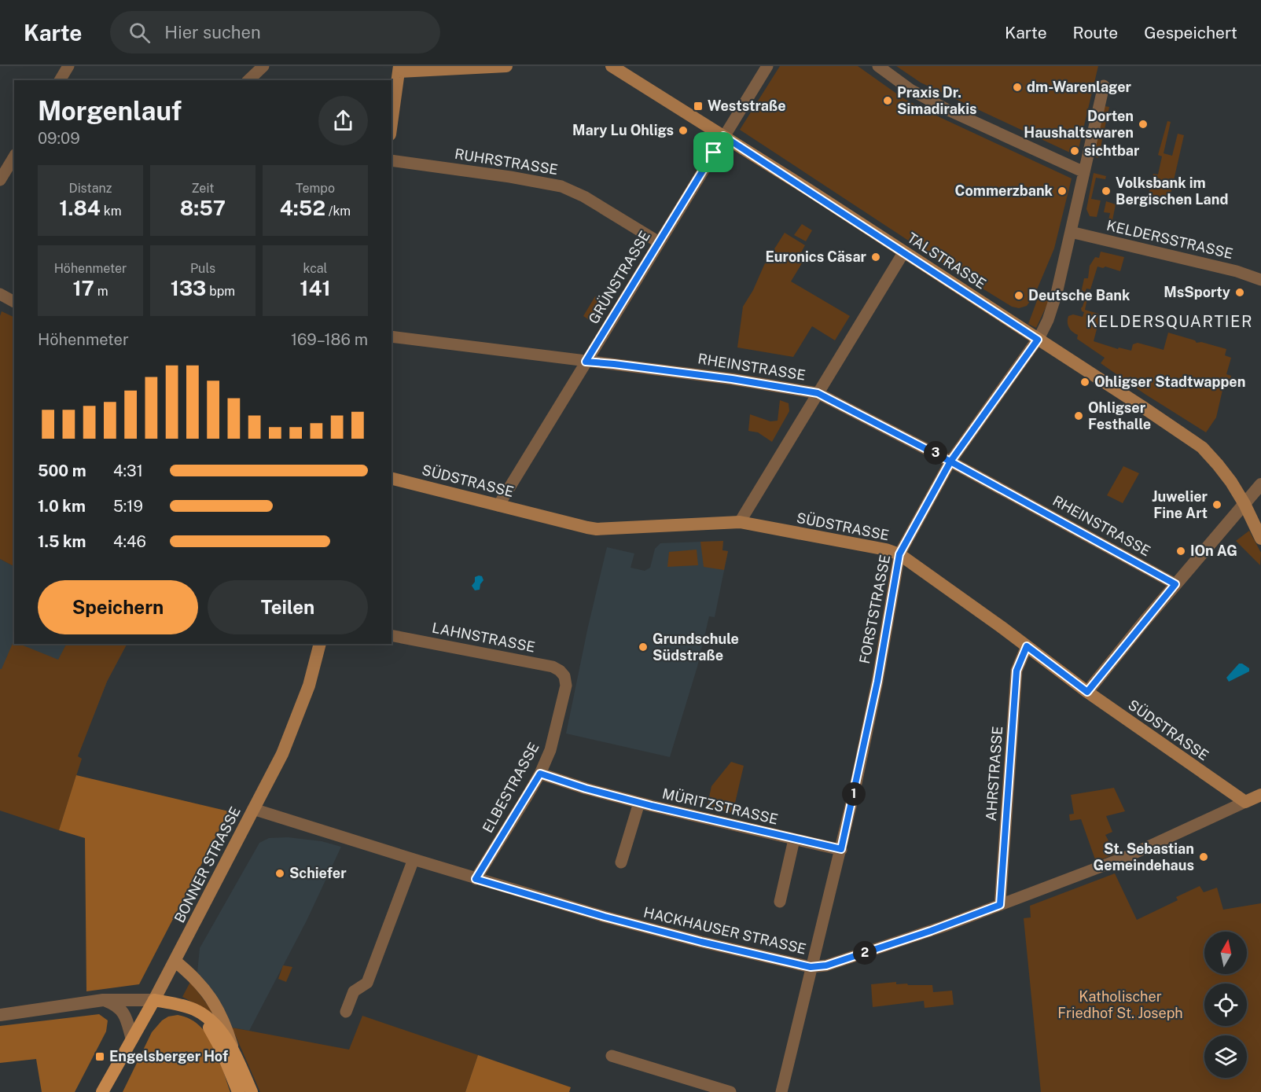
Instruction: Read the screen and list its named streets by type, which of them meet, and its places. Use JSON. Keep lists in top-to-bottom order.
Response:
{
  "streets": {
    "main road": [
      "TALSTRASSE",
      "SÜDSTRASSE",
      "BONNER STRASSE",
      "HACKHAUSER STRASSE"
    ],
    "street": [
      "RUHRSTRASSE",
      "KELDERSSTRASSE",
      "GRÜNSTRASSE",
      "RHEINSTRASSE",
      "FORSTSTRASSE",
      "LAHNSTRASSE",
      "AHRSTRASSE",
      "ELBESTRASSE",
      "MÜRITZSTRASSE"
    ]
  },
  "crossings": [
    ["RUHRSTRASSE", "GRÜNSTRASSE"],
    ["KELDERSSTRASSE", "FORSTSTRASSE"],
    ["TALSTRASSE", "GRÜNSTRASSE"],
    ["TALSTRASSE", "FORSTSTRASSE"],
    ["GRÜNSTRASSE", "RHEINSTRASSE"],
    ["GRÜNSTRASSE", "SÜDSTRASSE"],
    ["RHEINSTRASSE", "FORSTSTRASSE"],
    ["SÜDSTRASSE", "FORSTSTRASSE"],
    ["SÜDSTRASSE", "AHRSTRASSE"],
    ["SÜDSTRASSE", "HACKHAUSER STRASSE"],
    ["FORSTSTRASSE", "MÜRITZSTRASSE"],
    ["FORSTSTRASSE", "HACKHAUSER STRASSE"],
    ["LAHNSTRASSE", "ELBESTRASSE"],
    ["AHRSTRASSE", "HACKHAUSER STRASSE"],
    ["ELBESTRASSE", "MÜRITZSTRASSE"],
    ["ELBESTRASSE", "HACKHAUSER STRASSE"],
    ["BONNER STRASSE", "HACKHAUSER STRASSE"]
  ],
  "districts": ["KELDERSQUARTIER"],
  "parks": ["Katholischer Friedhof St. Joseph"],
  "places": {
    "other": [
      "dm-Warenlager",
      "Praxis Dr. Simadirakis",
      "Dorten Haushaltswaren",
      "Mary Lu Ohligs",
      "sichtbar",
      "Commerzbank",
      "Volksbank im Bergischen Land",
      "Euronics Cäsar",
      "MsSporty",
      "Deutsche Bank",
      "Ohligser Stadtwappen",
      "Ohligser Festhalle",
      "Juwelier Fine Art",
      "IOn AG",
      "Grundschule Südstraße",
      "St. Sebastian Gemeindehaus",
      "Schiefer"
    ],
    "transit": ["Weststraße", "Engelsberger Hof"]
  },
  "north": "top",
  "page": {
    "header": "Karte",
    "search": "Hier suchen",
    "nav": ["Karte", "Route", "Gespeichert"],
    "heading": ["Morgenlauf", "09:09"],
    "stats": [
      ["Distanz", "1.84 km"],
      ["Zeit", "8:57"],
      ["Tempo", "4:52 /km"],
      ["Höhenmeter", "17 m"],
      ["Puls", "133 bpm"],
      ["kcal", "141"]
    ],
    "chart": ["Höhenmeter", "169–186 m"],
    "pins": ["3", "1", "2"],
    "list": [
      {
        "name": "500 m",
        "note": "4:31"
      },
      {
        "name": "1.0 km",
        "note": "5:19"
      },
      {
        "name": "1.5 km",
        "note": "4:46"
      }
    ],
    "buttons": ["Speichern", "Teilen"]
  }
}
